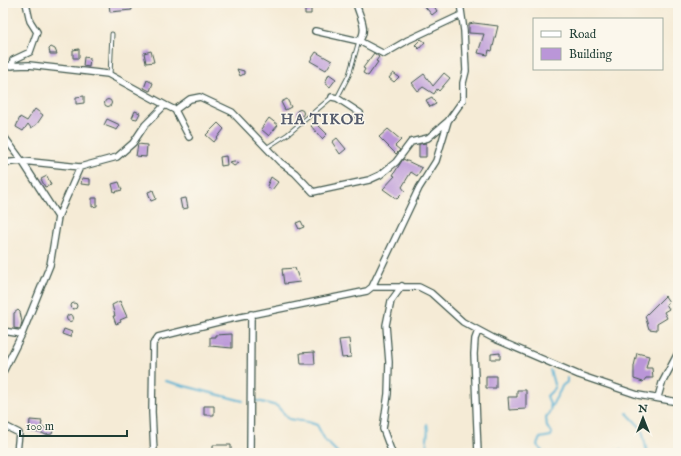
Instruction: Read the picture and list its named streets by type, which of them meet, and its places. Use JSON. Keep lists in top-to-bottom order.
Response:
{
  "districts": ["HA TIKOE"],
  "legend": ["Road", "Building"],
  "scale_bar": "100 m",
  "north": "top"
}
